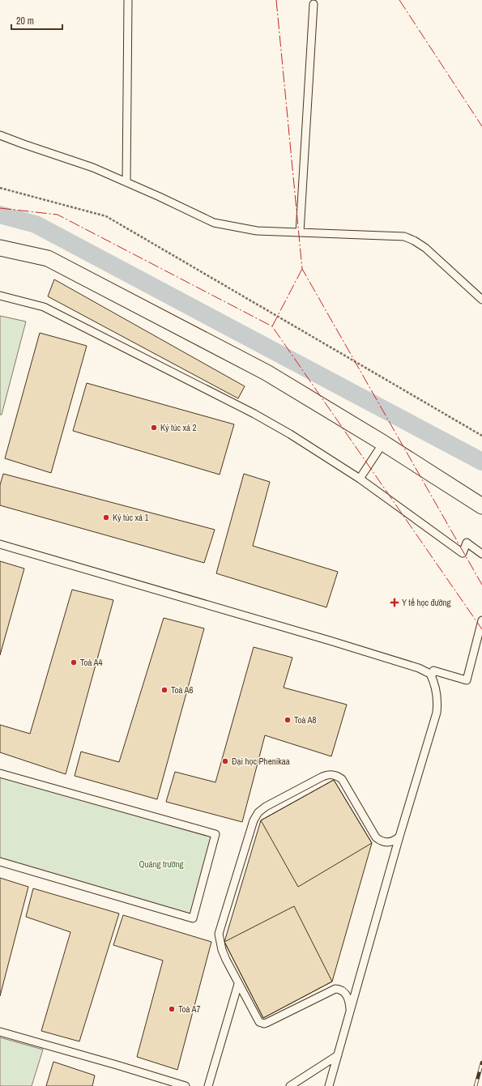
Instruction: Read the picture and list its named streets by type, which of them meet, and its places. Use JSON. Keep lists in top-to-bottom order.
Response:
{
  "parks": ["Quảng trường"],
  "places": {
    "other": [
      "Ký túc xá 2",
      "Ký túc xá 1",
      "Toà A4",
      "Toà A6",
      "Toà A8",
      "Đại học Phenikaa",
      "Toà A7"
    ],
    "health": ["Y tế học đường"]
  },
  "scale_bar": "20 m"
}
